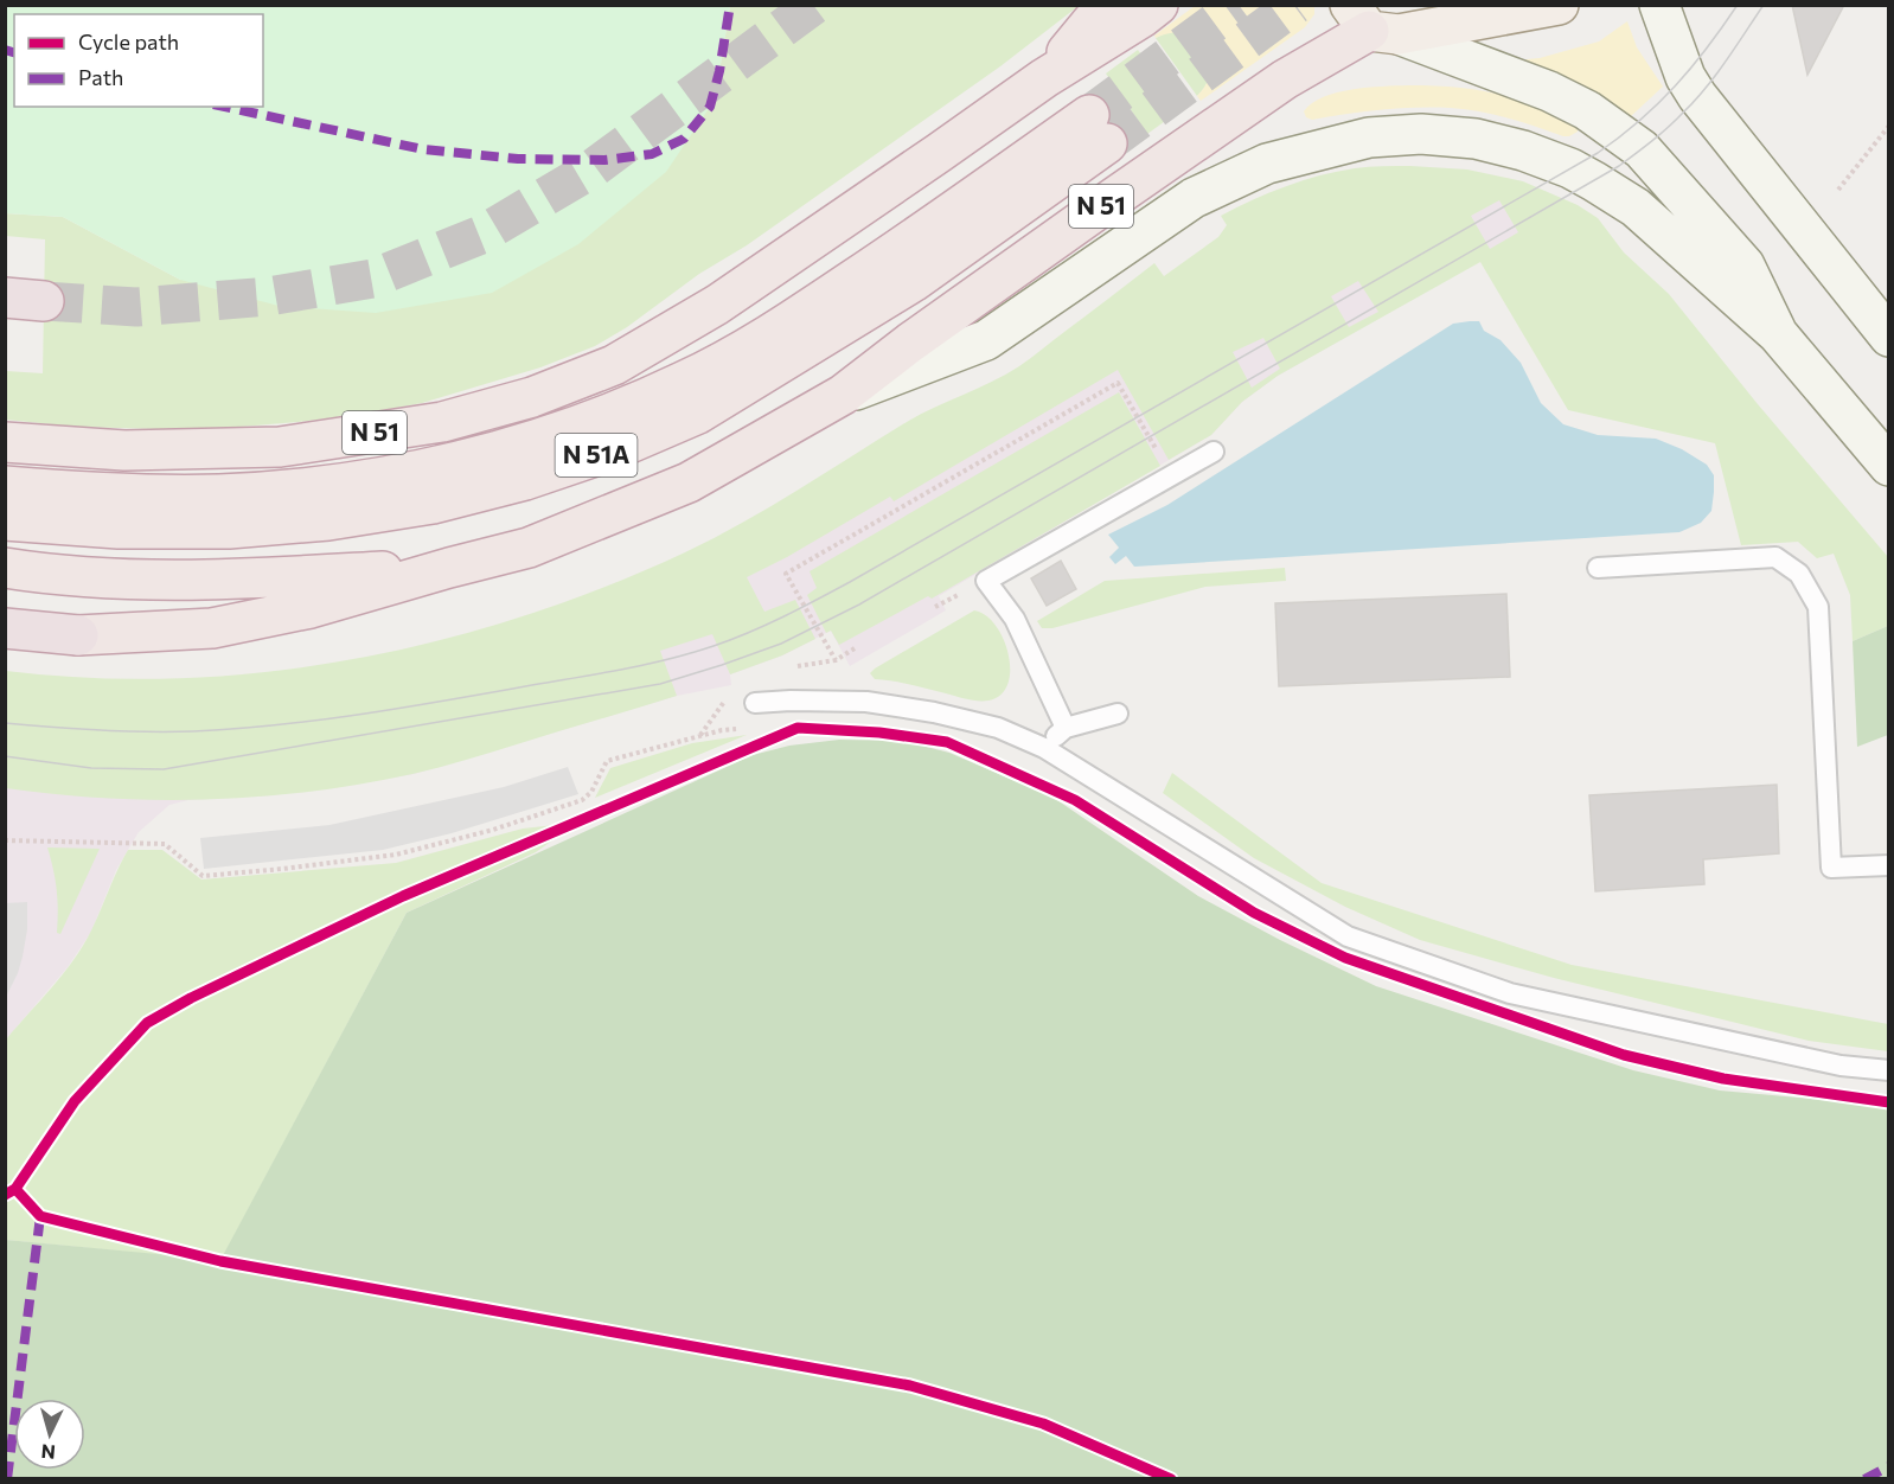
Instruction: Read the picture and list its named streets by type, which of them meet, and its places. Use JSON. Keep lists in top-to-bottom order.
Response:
{
  "streets": {
    "highway": ["N 51", "N 51A"]
  },
  "legend": ["Cycle path", "Path"],
  "north": "bottom"
}
